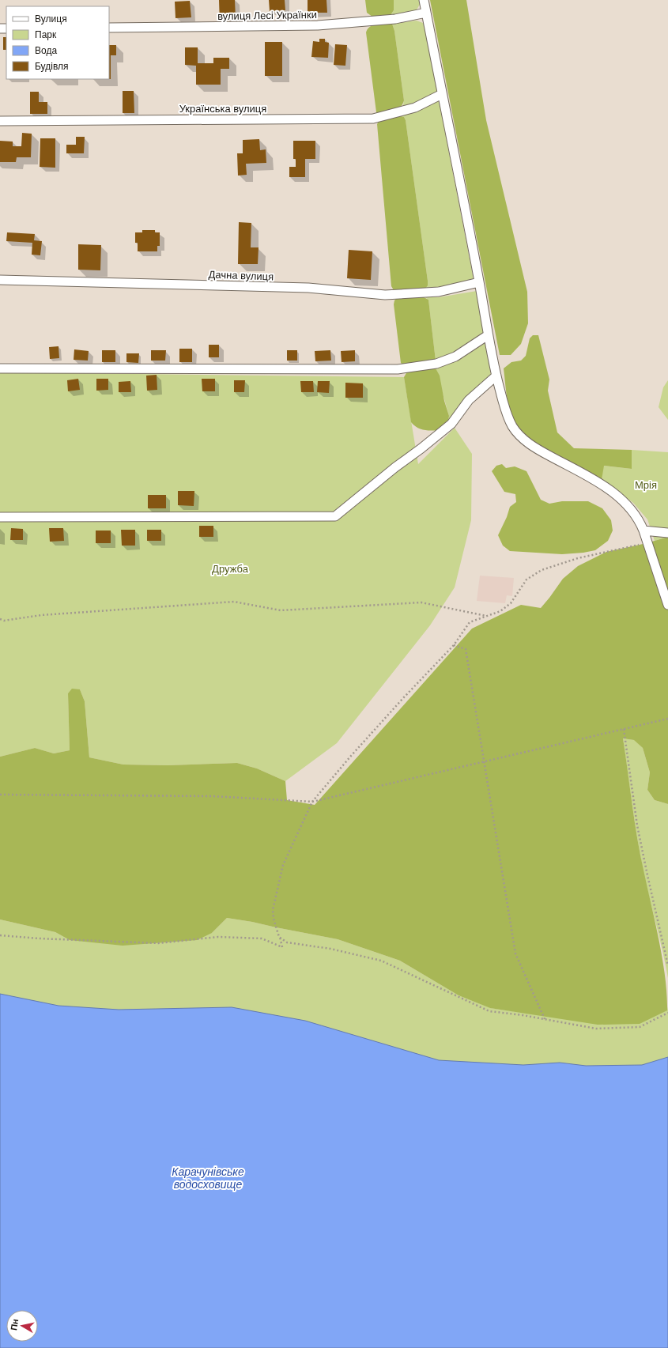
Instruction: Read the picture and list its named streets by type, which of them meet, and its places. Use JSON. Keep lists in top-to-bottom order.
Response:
{
  "streets": {
    "street": ["вулиця Лесі Українки", "Українська вулиця", "Дачна вулиця"]
  },
  "water": ["Карачунівське водосховище"],
  "parks": ["Мрія", "Дружба"],
  "legend": [
    "Вулиця",
    "Парк",
    "Вода",
    "Будівля"
  ],
  "north": "left"
}
